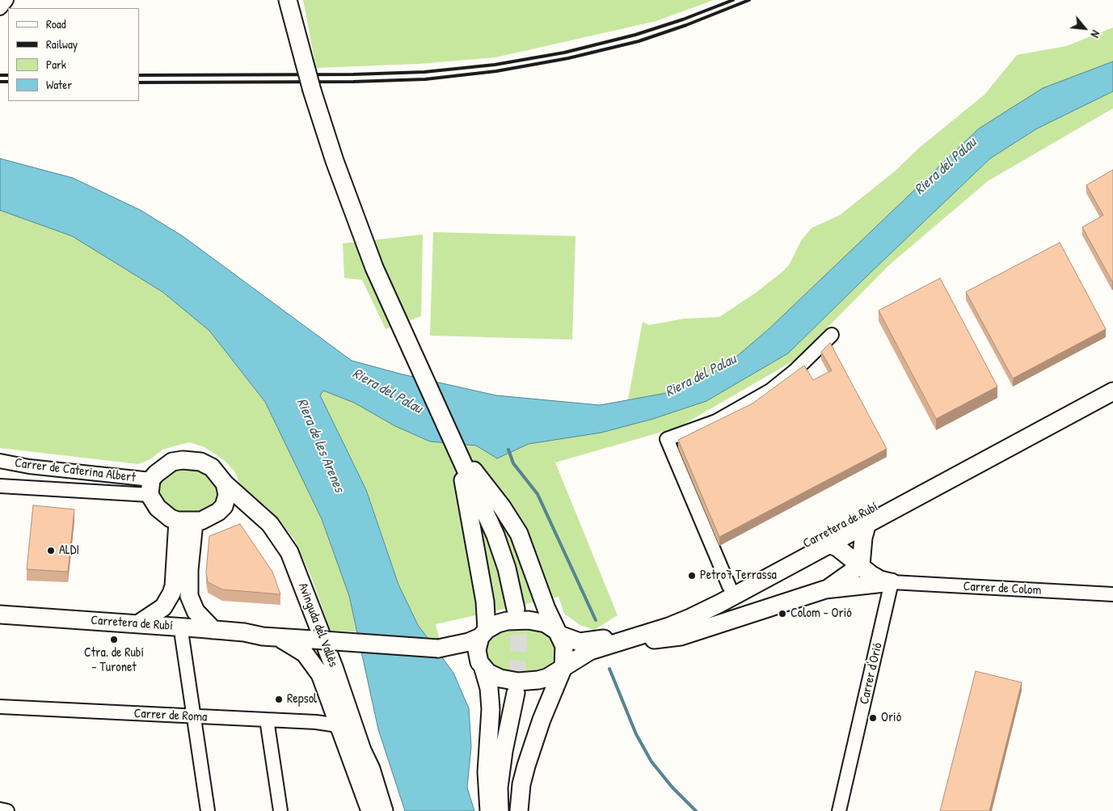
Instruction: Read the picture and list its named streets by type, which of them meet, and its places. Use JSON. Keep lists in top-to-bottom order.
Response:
{
  "streets": {
    "main road": ["Carretera de Rubí", "Avinguda del Vallès"],
    "street": [
      "Carrer de Caterina Albert",
      "Carrer de Colom",
      "Carrer d'Orió",
      "Carrer de Roma"
    ]
  },
  "crossings": [
    ["Carrer de Caterina Albert", "Avinguda del Vallès"],
    ["Carretera de Rubí", "Avinguda del Vallès"],
    ["Carrer de Colom", "Carrer d'Orió"],
    ["Avinguda del Vallès", "Carrer de Roma"]
  ],
  "water": ["Riera del Palau", "Riera de les Arenes"],
  "places": [
    "ALDI",
    "Petro7 Terrassa",
    "Colom - Orió",
    "Ctra. de Rubí - Turonet",
    "Repsol",
    "Orió"
  ],
  "legend": [
    "Road",
    "Railway",
    "Park",
    "Water"
  ],
  "north": "bottom right"
}
